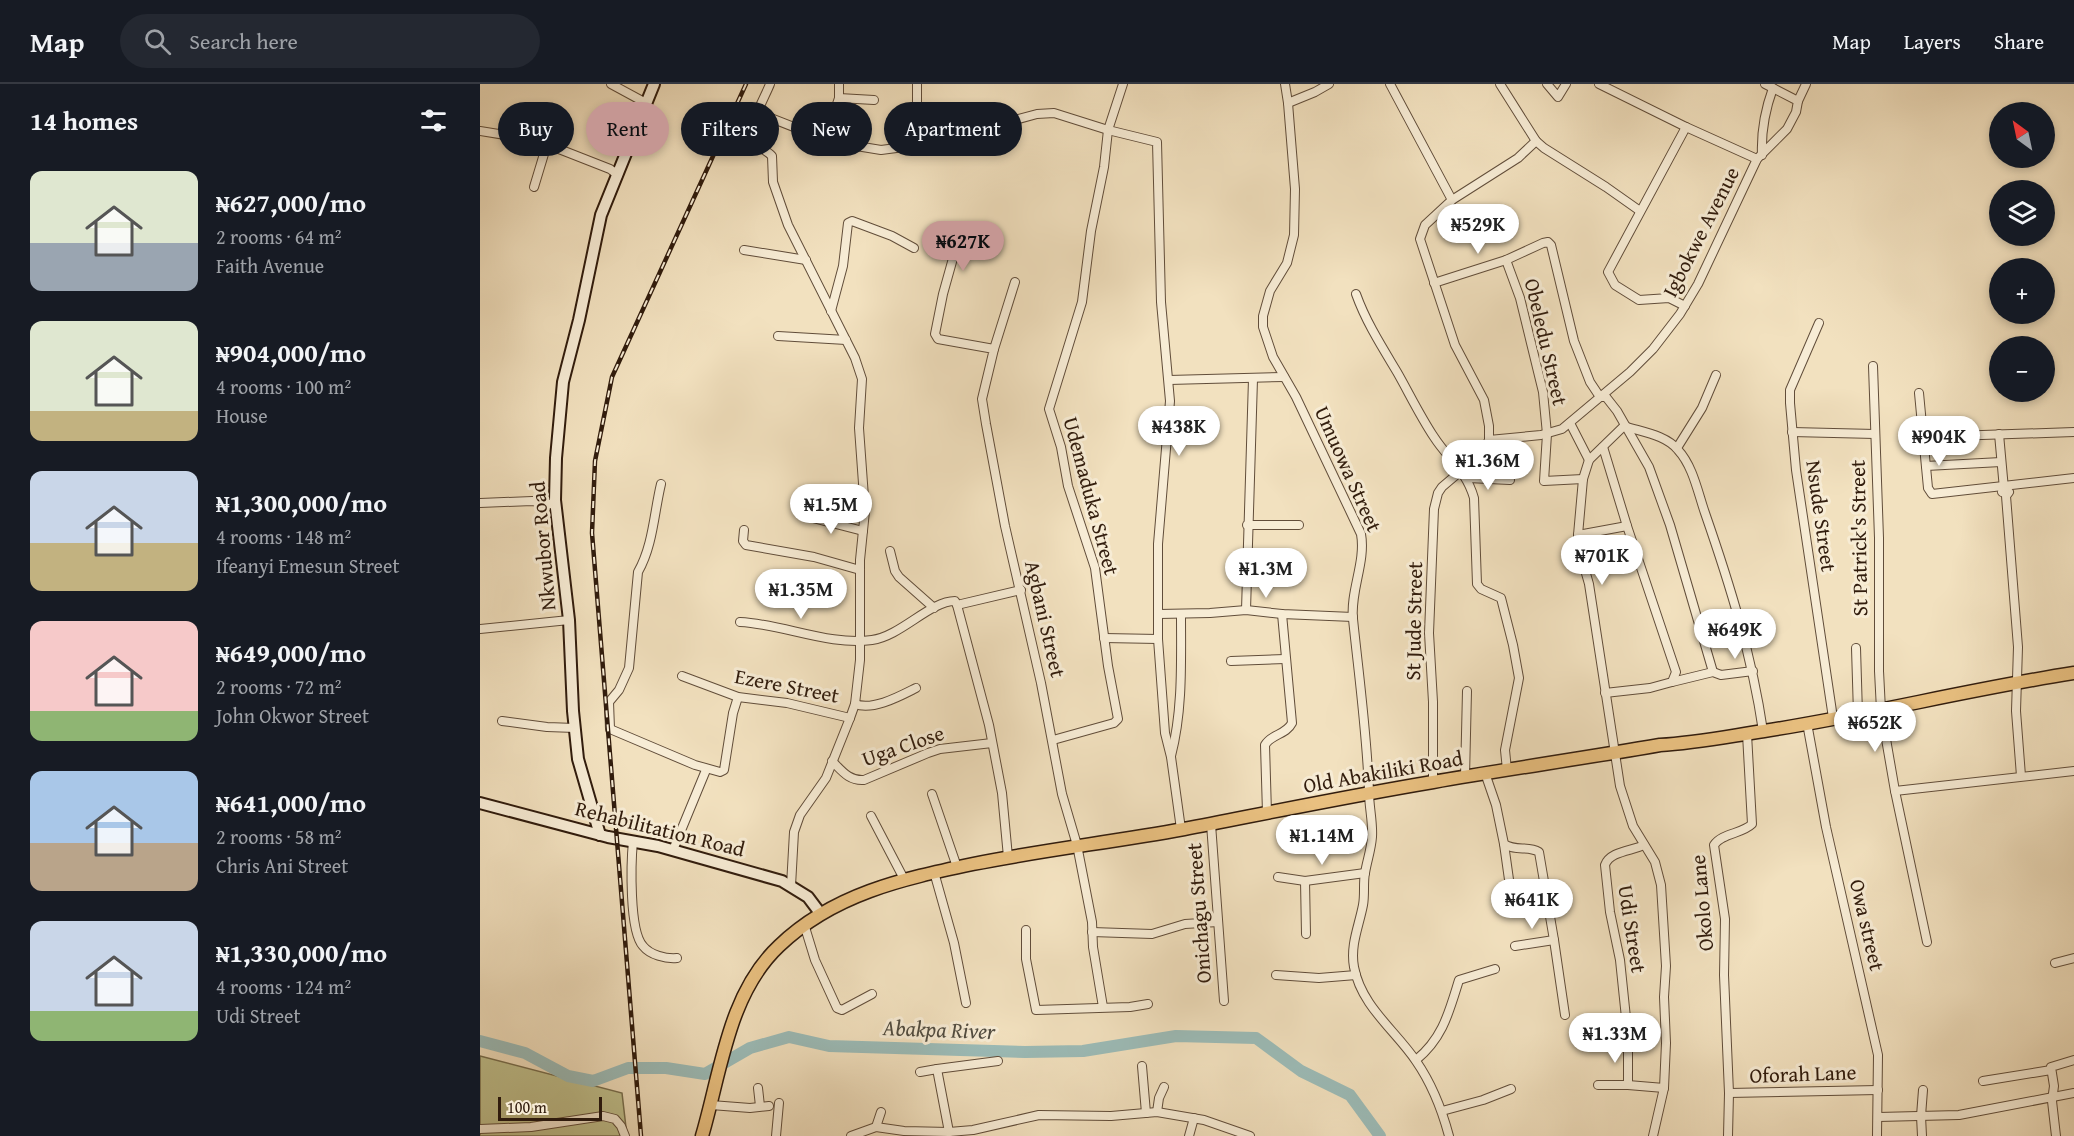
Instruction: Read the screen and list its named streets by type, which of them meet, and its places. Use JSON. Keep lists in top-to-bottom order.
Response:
{
  "streets": {
    "main road": ["Old Abakiliki Road"],
    "street": [
      "Igbokwe Avenue",
      "Obeledu Street",
      "Umuowa Street",
      "Udemaduka Street",
      "Nsude Street",
      "St Patrick's Street",
      "Nkwubor Road",
      "Agbani Street",
      "St Jude Street",
      "Ezere Street",
      "Uga Close",
      "Rehabilitation Road",
      "Okolo Lane",
      "Onichagu Street",
      "Owa street",
      "Udi Street",
      "Oforah Lane"
    ]
  },
  "crossings": [
    ["Igbokwe Avenue", "Obeledu Street"],
    ["Igbokwe Avenue", "St Jude Street"],
    ["Umuowa Street", "Old Abakiliki Road"],
    ["Udemaduka Street", "Agbani Street"],
    ["Nsude Street", "Old Abakiliki Road"],
    ["St Patrick's Street", "Old Abakiliki Road"],
    ["Nkwubor Road", "Rehabilitation Road"],
    ["Agbani Street", "Old Abakiliki Road"],
    ["St Jude Street", "Old Abakiliki Road"],
    ["Old Abakiliki Road", "Rehabilitation Road"],
    ["Old Abakiliki Road", "Okolo Lane"],
    ["Old Abakiliki Road", "Onichagu Street"],
    ["Old Abakiliki Road", "Owa street"],
    ["Okolo Lane", "Oforah Lane"],
    ["Owa street", "Oforah Lane"]
  ],
  "water": ["Abakpa River"],
  "scale_bar": "100 m",
  "north": "top left",
  "page": {
    "header": "Map",
    "search": "Search here",
    "nav": ["Map", "Layers", "Share"],
    "heading": "14 homes",
    "map_buttons": ["+", "−"],
    "chip": [
      "Buy",
      "Rent",
      "Filters",
      "New",
      "Apartment"
    ],
    "list": [
      {
        "name": "₦627,000/mo",
        "note": "2 rooms · 64 m² · Faith Avenue"
      },
      {
        "name": "₦904,000/mo",
        "note": "4 rooms · 100 m² · House"
      },
      {
        "name": "₦1,300,000/mo",
        "note": "4 rooms · 148 m² · Ifeanyi Emesun Street"
      },
      {
        "name": "₦649,000/mo",
        "note": "2 rooms · 72 m² · John Okwor Street"
      },
      {
        "name": "₦641,000/mo",
        "note": "2 rooms · 58 m² · Chris Ani Street"
      },
      {
        "name": "₦1,330,000/mo",
        "note": "4 rooms · 124 m² · Udi Street"
      }
    ],
    "price": [
      "₦529K",
      "₦627K",
      "₦438K",
      "₦904K",
      "₦1.36M",
      "₦1.5M",
      "₦701K",
      "₦1.3M",
      "₦1.35M",
      "₦649K",
      "₦652K",
      "₦1.14M",
      "₦641K",
      "₦1.33M"
    ],
    "scale": "100 m"
  }
}
